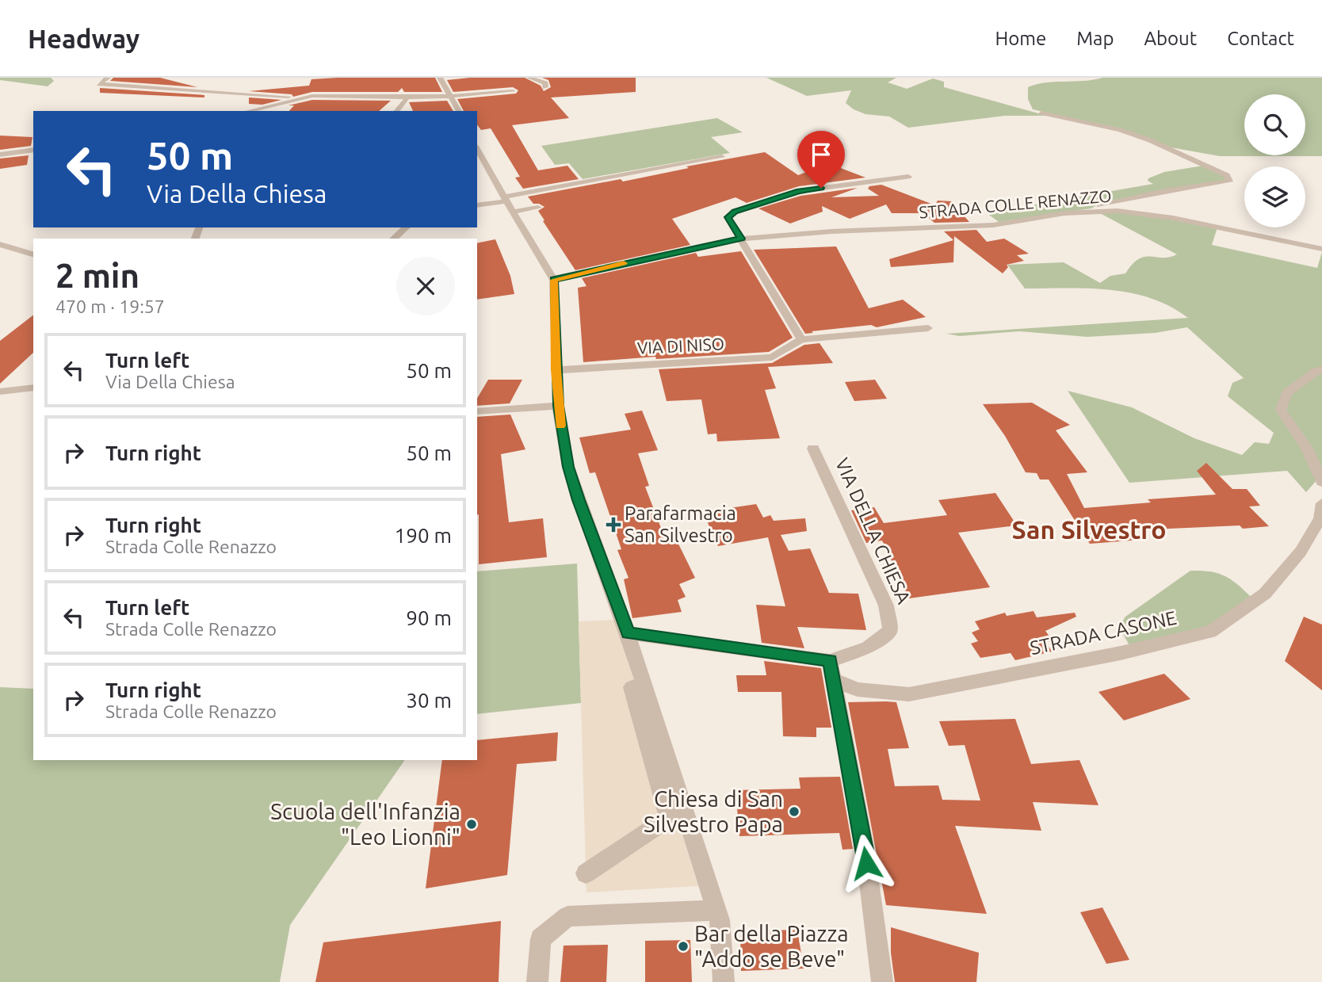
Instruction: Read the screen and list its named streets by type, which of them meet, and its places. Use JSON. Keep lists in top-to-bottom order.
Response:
{
  "streets": {
    "street": [
      "STRADA COLLE RENAZZO",
      "VIA DI NISO",
      "VIA DELLA CHIESA",
      "STRADA CASONE"
    ]
  },
  "districts": ["San Silvestro"],
  "places": {
    "health": ["Parafarmacia San Silvestro"],
    "other": ["Chiesa di San Silvestro Papa", "Scuola dell'Infanzia \"Leo Lionni\"", "Bar della Piazza \"Addo se Beve\""]
  },
  "page": {
    "header": "Headway",
    "nav": [
      "Home",
      "Map",
      "About",
      "Contact"
    ],
    "turn": ["50 m", "Via Della Chiesa"],
    "heading": ["2 min", "470 m · 19:57"],
    "list": [
      {
        "name": "Turn left",
        "note": "Via Della Chiesa",
        "value": "50 m"
      },
      {
        "name": "Turn right",
        "value": "50 m"
      },
      {
        "name": "Turn right",
        "note": "Strada Colle Renazzo",
        "value": "190 m"
      },
      {
        "name": "Turn left",
        "note": "Strada Colle Renazzo",
        "value": "90 m"
      },
      {
        "name": "Turn right",
        "note": "Strada Colle Renazzo",
        "value": "30 m"
      }
    ]
  }
}
